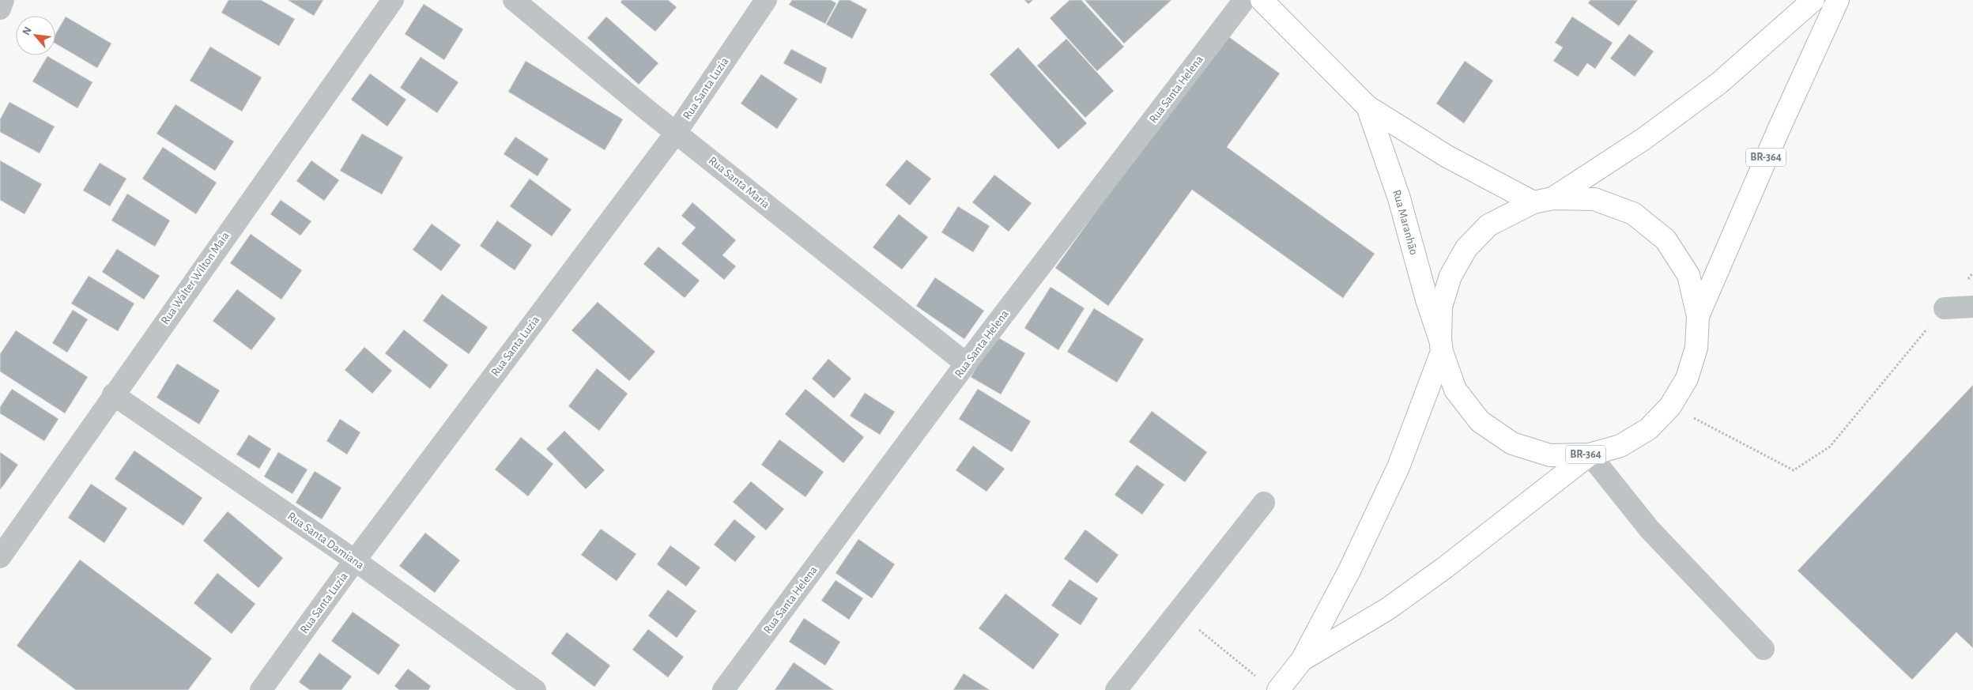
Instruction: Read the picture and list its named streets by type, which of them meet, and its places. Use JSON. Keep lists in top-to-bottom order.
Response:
{
  "streets": {
    "main road": ["BR-364", "Rua Maranhão"],
    "street": [
      "Rua Santa Luzia",
      "Rua Santa Helena",
      "Rua Santa Maria",
      "Rua Walter Wilton Maia",
      "Rua Santa Damiana"
    ]
  },
  "crossings": [
    ["Rua Santa Luzia", "Rua Santa Maria"],
    ["Rua Santa Luzia", "Rua Santa Damiana"],
    ["Rua Santa Helena", "Rua Santa Maria"],
    ["BR-364", "Rua Maranhão"],
    ["Rua Walter Wilton Maia", "Rua Santa Damiana"]
  ],
  "north": "top left"
}
